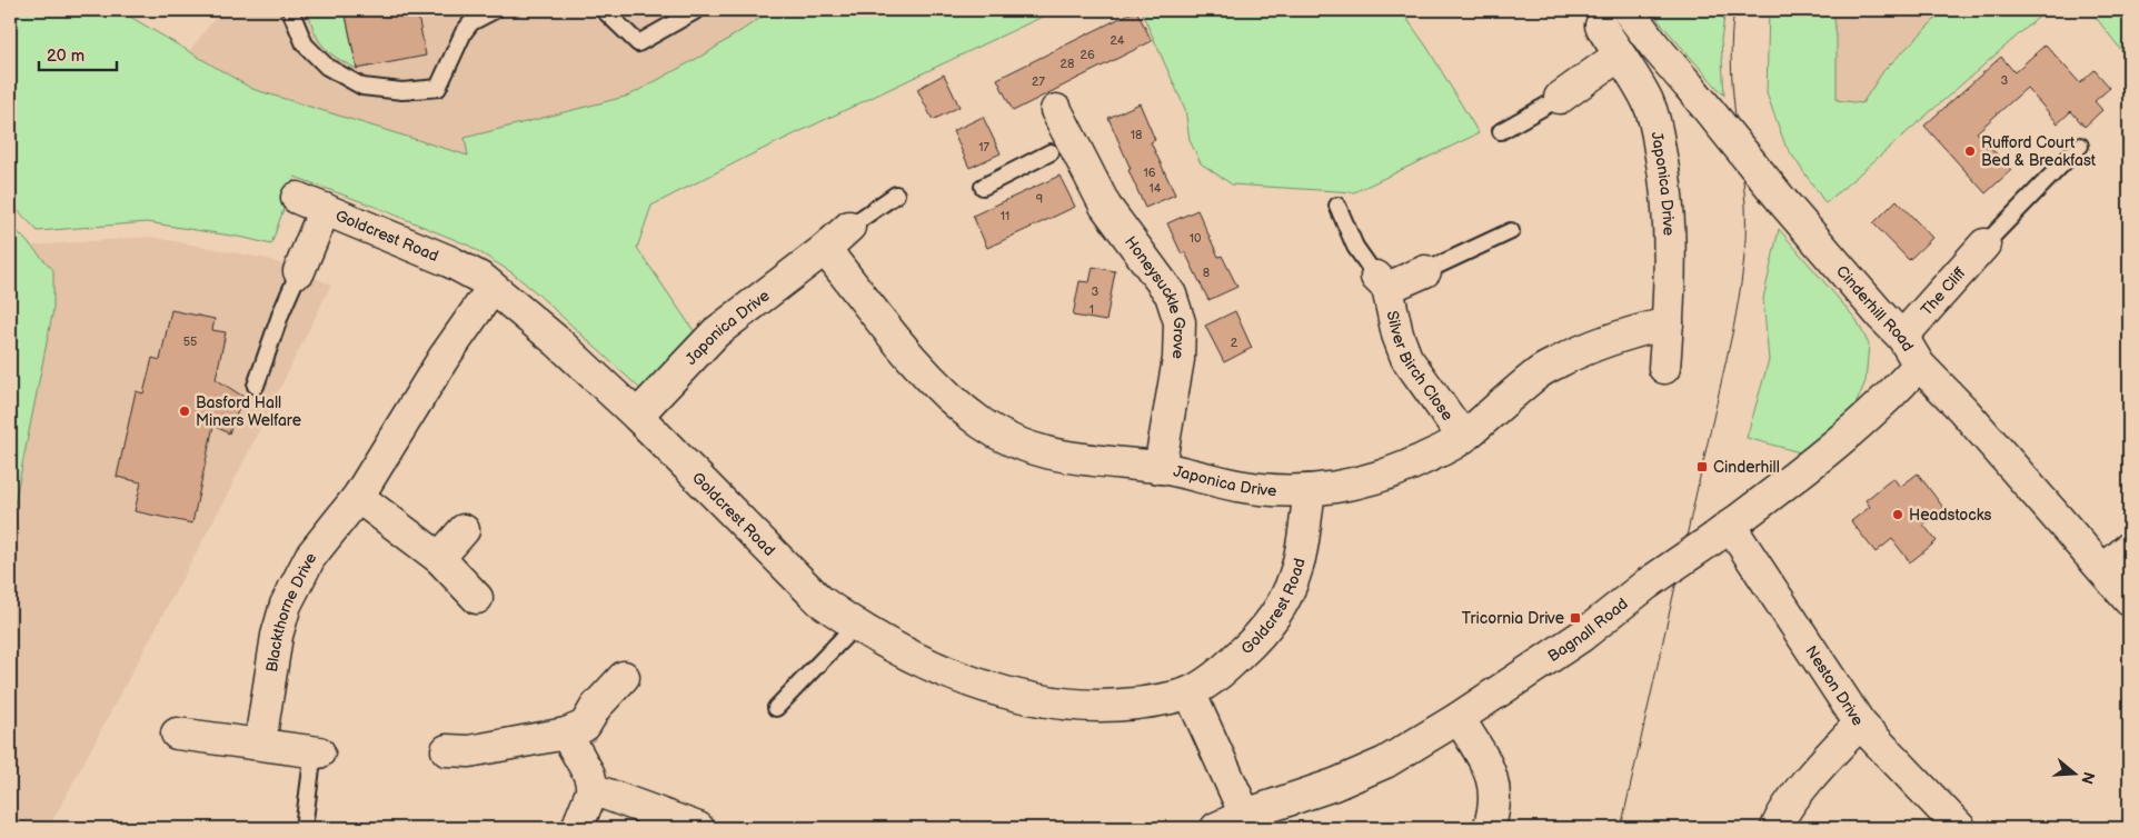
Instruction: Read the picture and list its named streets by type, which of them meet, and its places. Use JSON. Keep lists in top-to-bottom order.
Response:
{
  "streets": {
    "street": [
      "Japonica Drive",
      "Goldcrest Road",
      "The Cliff",
      "Honeysuckle Grove",
      "Cinderhill Road",
      "Silver Birch Close",
      "Blackthorne Drive",
      "Bagnall Road",
      "Neston Drive"
    ]
  },
  "crossings": [
    ["Japonica Drive", "Goldcrest Road"],
    ["Japonica Drive", "Honeysuckle Grove"],
    ["Japonica Drive", "Silver Birch Close"],
    ["Goldcrest Road", "Blackthorne Drive"],
    ["The Cliff", "Cinderhill Road"],
    ["Cinderhill Road", "Bagnall Road"],
    ["Bagnall Road", "Neston Drive"]
  ],
  "places": {
    "other": ["Rufford Court Bed & Breakfast", "Basford Hall Miners Welfare", "Headstocks"],
    "transit": ["Cinderhill", "Tricornia Drive"]
  },
  "house_numbers": [
    "24",
    "26",
    "28",
    "3",
    "27",
    "18",
    "17",
    "16",
    "14",
    "9",
    "11",
    "10",
    "8",
    "3",
    "1",
    "55",
    "2"
  ],
  "scale_bar": "20 m",
  "north": "right"
}
